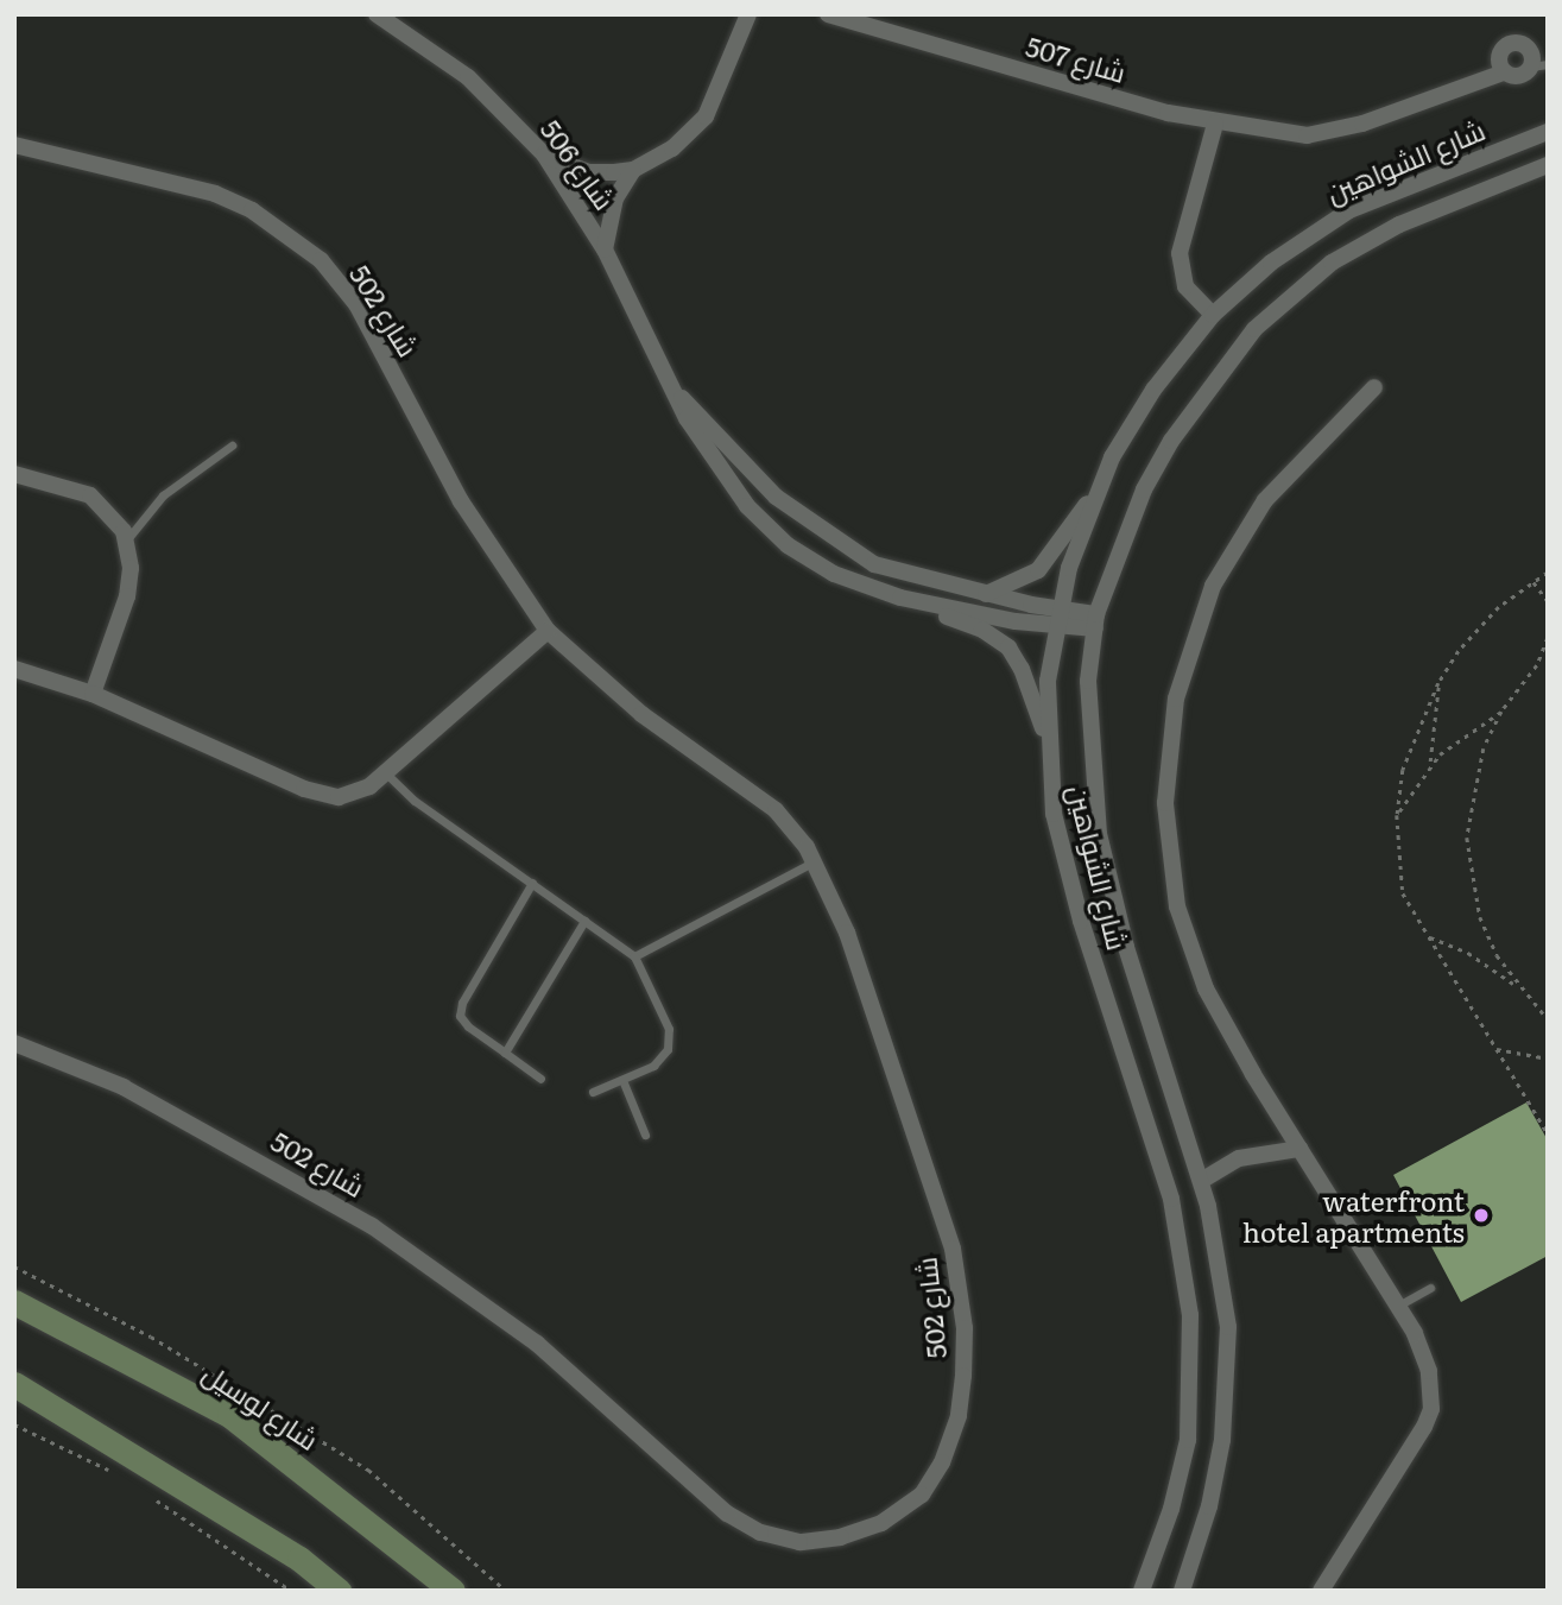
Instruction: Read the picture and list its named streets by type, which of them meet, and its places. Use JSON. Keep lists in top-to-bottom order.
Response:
{
  "streets": {
    "street": [
      "شارع 507",
      "شارع الشواهين",
      "شارع 506",
      "شارع 502",
      "شارع لوسيل"
    ]
  },
  "crossings": [
    ["شارع الشواهين", "شارع 506"]
  ],
  "places": ["waterfront hotel apartments"]
}
